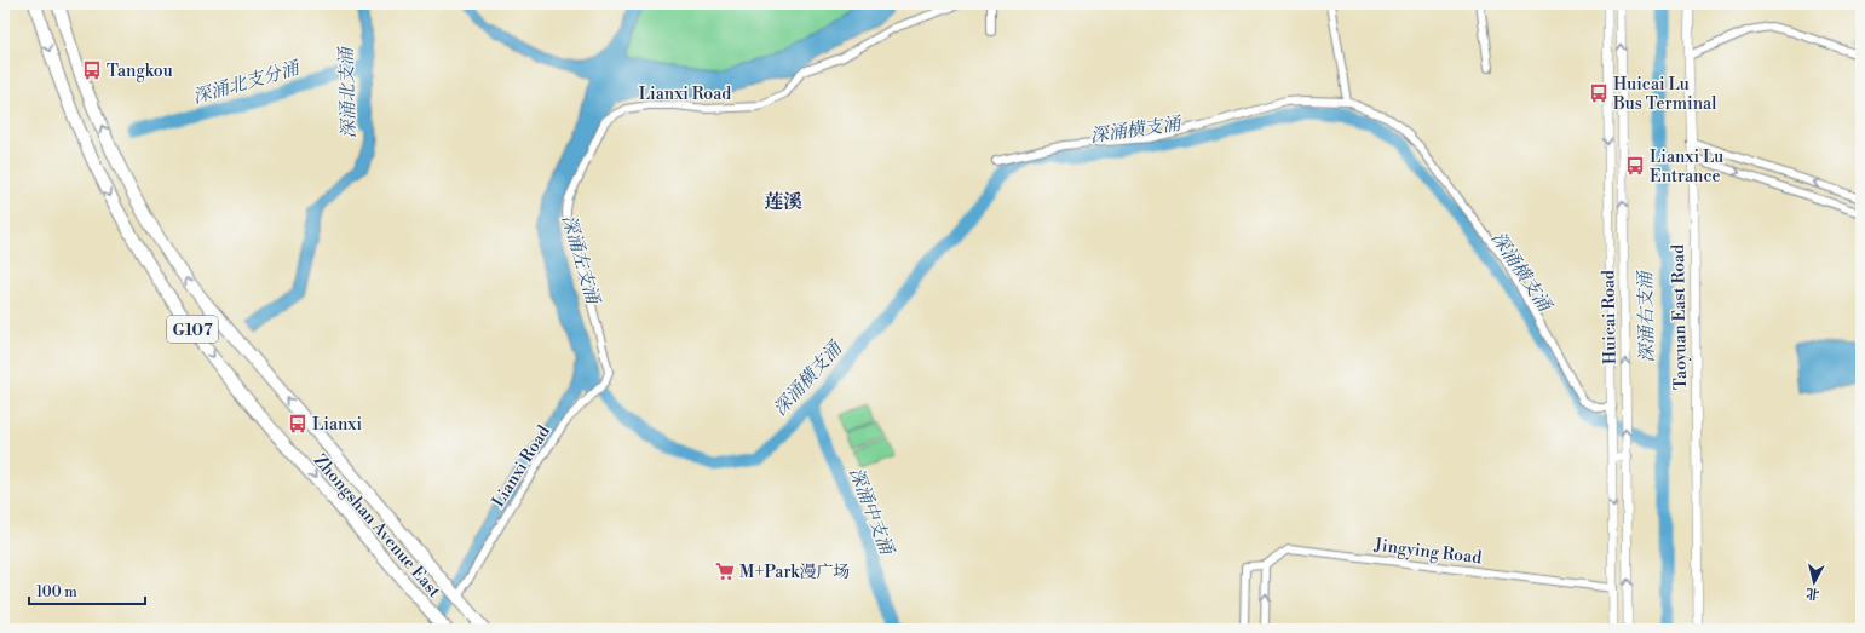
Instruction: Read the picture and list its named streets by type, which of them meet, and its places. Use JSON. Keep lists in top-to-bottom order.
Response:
{
  "streets": {
    "highway": ["G107", "Zhongshan Avenue East"],
    "street": [
      "Lianxi Road",
      "Huicai Road",
      "Taoyuan East Road",
      "Jingying Road"
    ]
  },
  "crossings": [
    ["Lianxi Road", "G107"],
    ["Lianxi Road", "Zhongshan Avenue East"],
    ["Huicai Road", "Jingying Road"],
    ["G107", "Zhongshan Avenue East"]
  ],
  "districts": ["莲溪"],
  "water": [
    "深涌北支分涌",
    "深涌北支涌",
    "深涌横支涌",
    "深涌左支涌",
    "深涌右支涌",
    "深涌中支涌"
  ],
  "places": {
    "bus stop": [
      "Tangkou",
      "Huicai Lu Bus Terminal",
      "Lianxi Lu Entrance",
      "Lianxi"
    ],
    "supermarket": ["M+Park漫广场"]
  },
  "scale_bar": "100 m",
  "north": "bottom"
}
